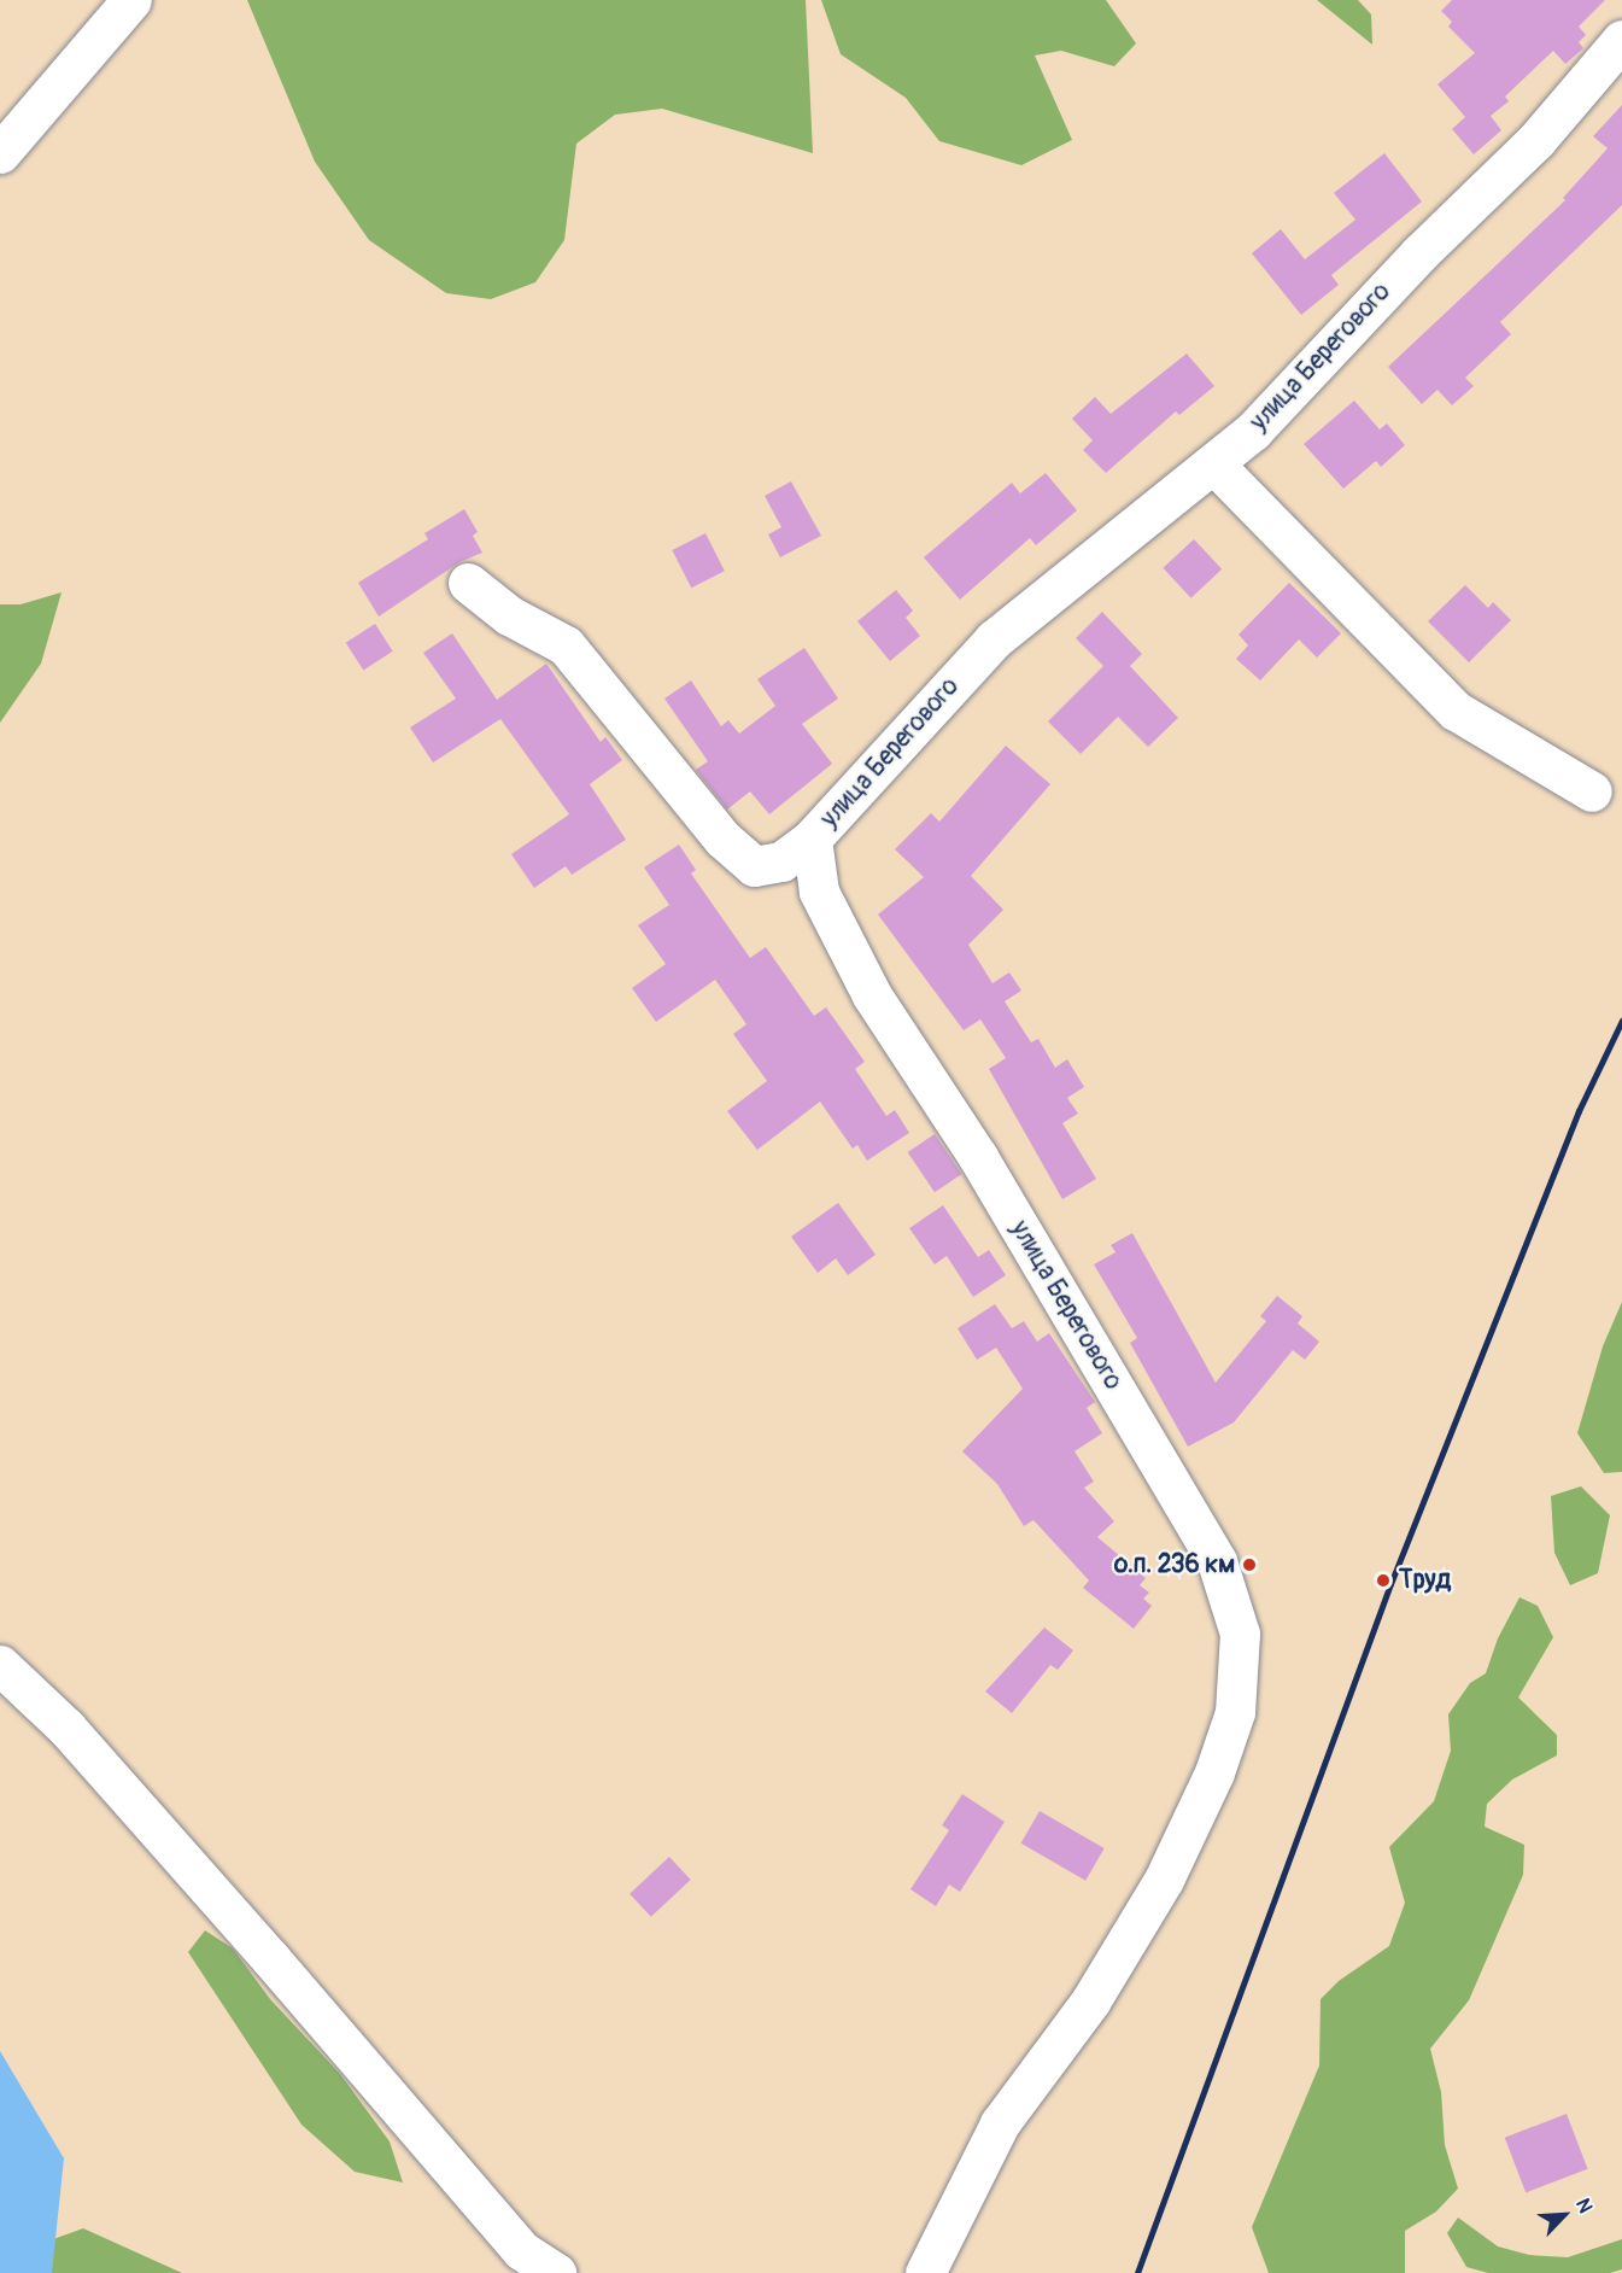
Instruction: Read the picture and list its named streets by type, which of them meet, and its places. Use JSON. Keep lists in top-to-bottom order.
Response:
{
  "streets": {
    "street": ["улица Берегового"]
  },
  "places": ["о.п. 236 км", "Труд"],
  "north": "top right"
}
